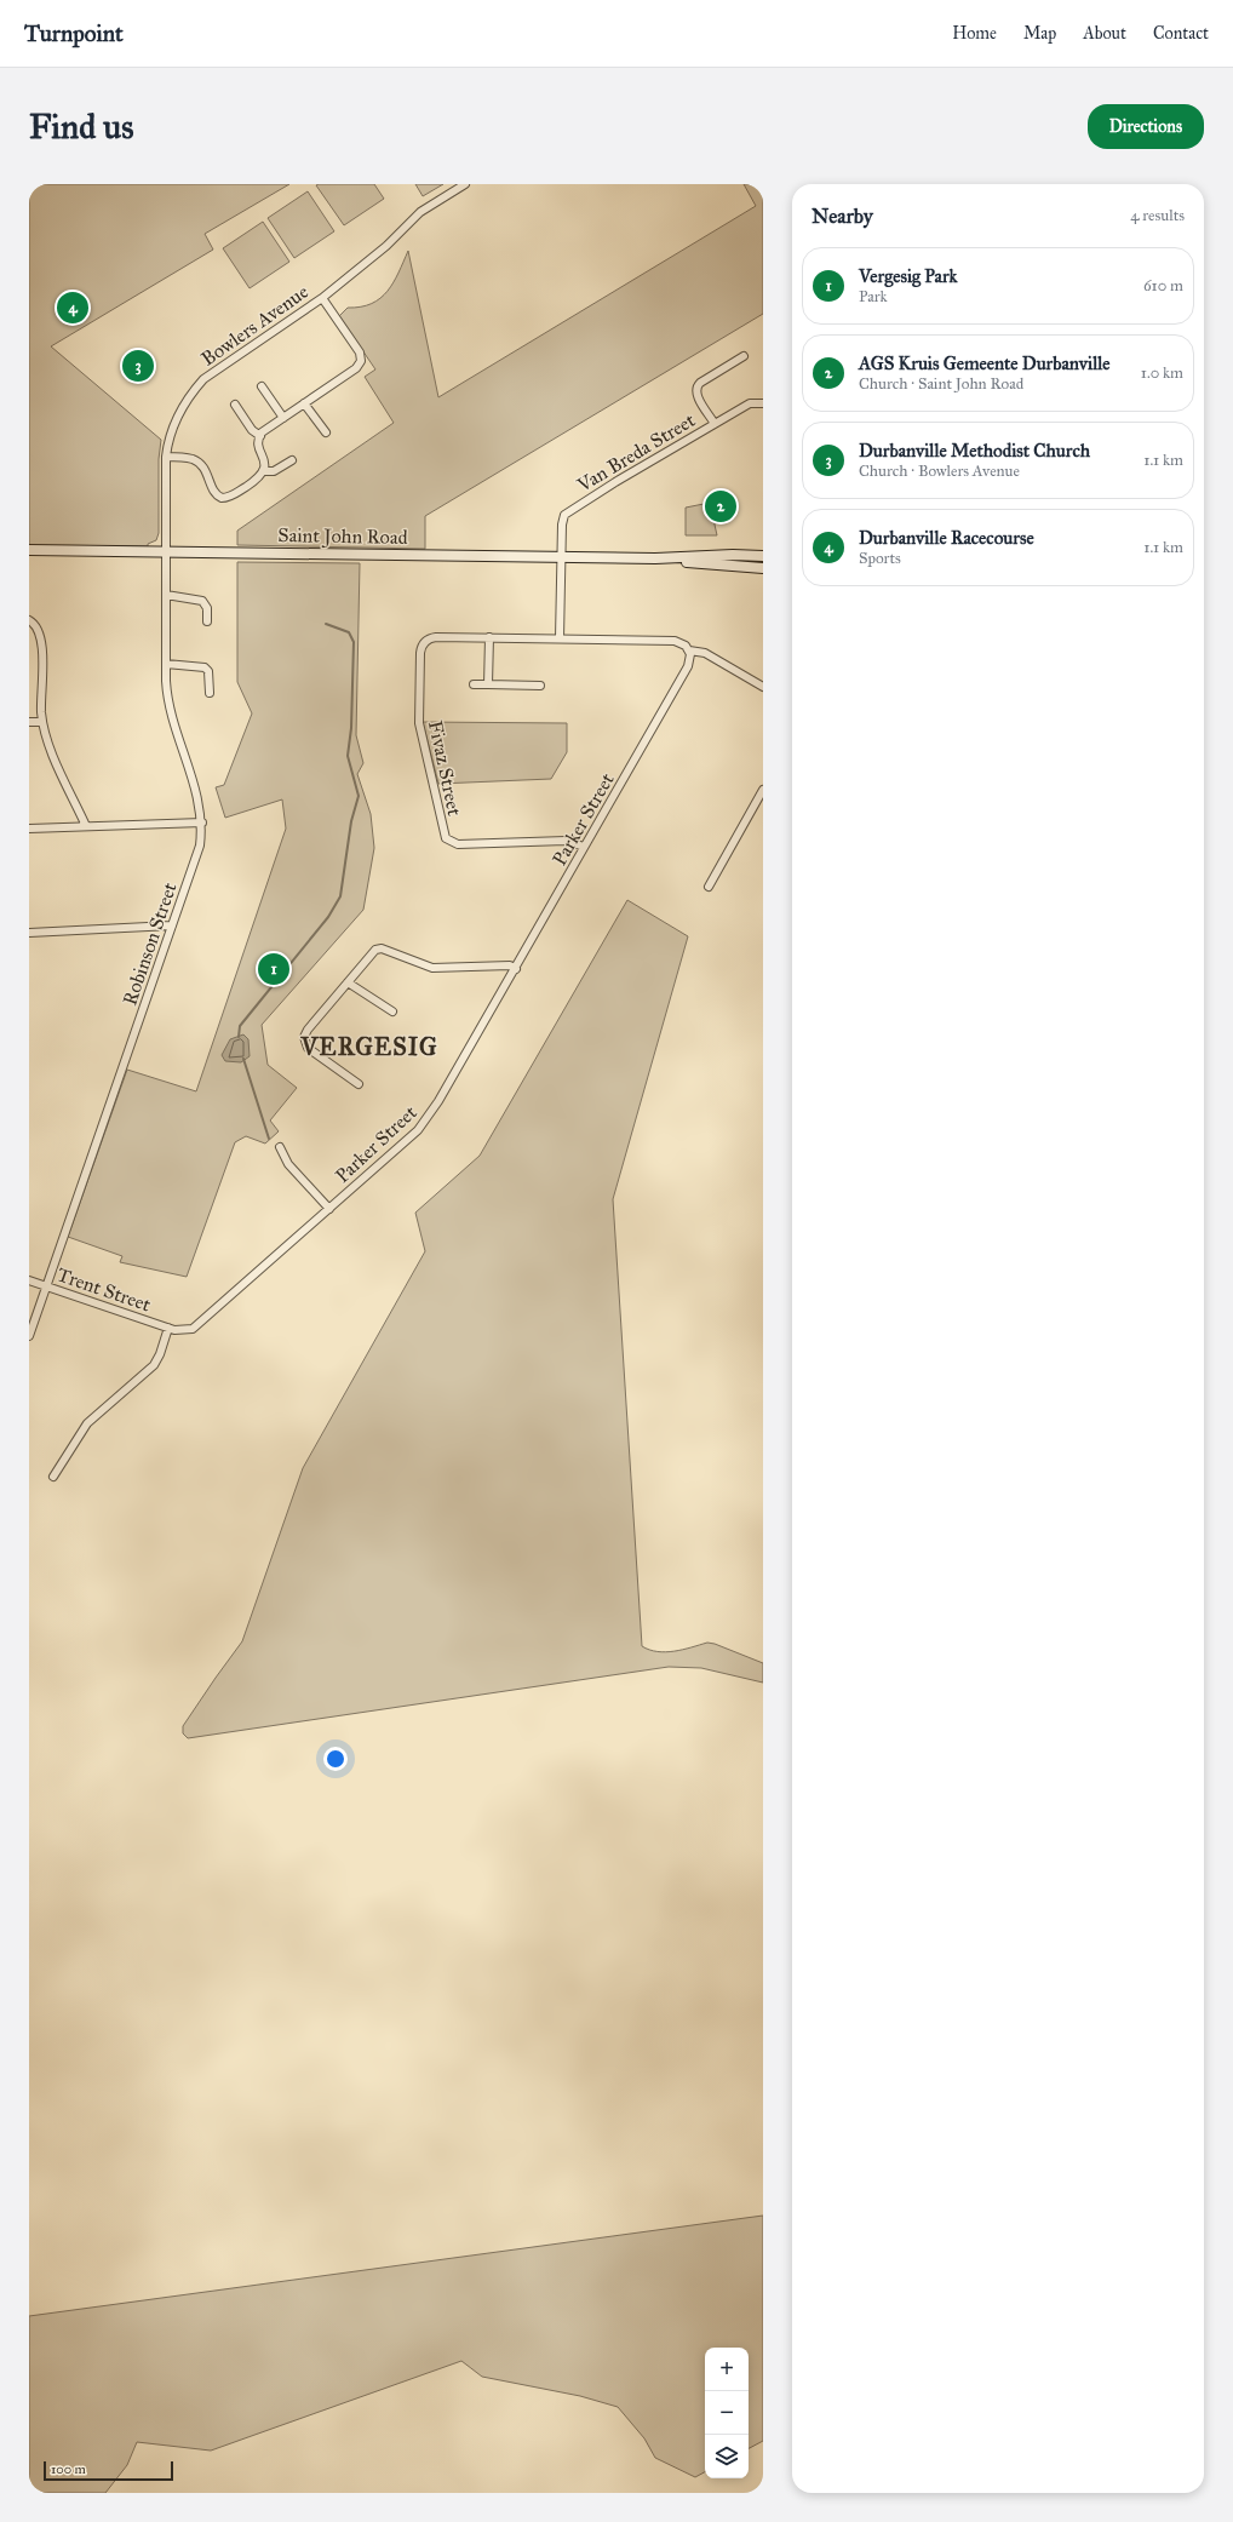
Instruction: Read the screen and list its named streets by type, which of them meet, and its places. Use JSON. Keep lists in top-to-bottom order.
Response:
{
  "streets": {
    "main road": ["Saint John Road"],
    "street": [
      "Bowlers Avenue",
      "Van Breda Street",
      "Fivaz Street",
      "Parker Street",
      "Robinson Street",
      "Trent Street"
    ]
  },
  "crossings": [
    ["Bowlers Avenue", "Saint John Road"],
    ["Bowlers Avenue", "Robinson Street"],
    ["Van Breda Street", "Saint John Road"],
    ["Saint John Road", "Robinson Street"],
    ["Fivaz Street", "Parker Street"],
    ["Parker Street", "Trent Street"],
    ["Robinson Street", "Trent Street"]
  ],
  "districts": ["VERGESIG"],
  "scale_bar": "100 m",
  "page": {
    "header": "Turnpoint",
    "nav": [
      "Home",
      "Map",
      "About",
      "Contact"
    ],
    "buttons": "Directions",
    "title": "Find us",
    "heading": ["Nearby", "4 results"],
    "list": [
      {
        "mark": "1",
        "name": "Vergesig Park",
        "note": "Park",
        "value": "610 m"
      },
      {
        "mark": "2",
        "name": "AGS Kruis Gemeente Durbanville",
        "note": "Church · Saint John Road",
        "value": "1.0 km"
      },
      {
        "mark": "3",
        "name": "Durbanville Methodist Church",
        "note": "Church · Bowlers Avenue",
        "value": "1.1 km"
      },
      {
        "mark": "4",
        "name": "Durbanville Racecourse",
        "note": "Sports",
        "value": "1.1 km"
      }
    ],
    "pins": [
      "4",
      "3",
      "2",
      "1"
    ],
    "map_buttons": ["+", "−"],
    "scale": "100 m"
  }
}
